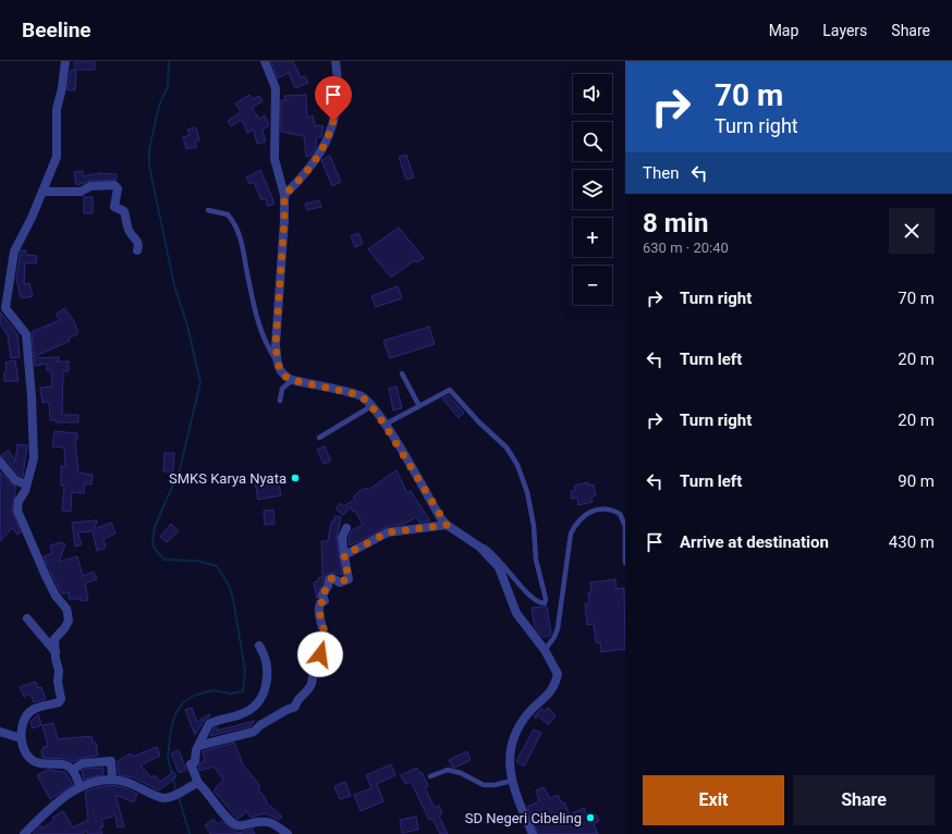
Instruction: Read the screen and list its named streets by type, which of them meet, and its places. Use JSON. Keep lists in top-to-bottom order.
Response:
{
  "places": ["SMKS Karya Nyata", "SD Negeri Cibeling"],
  "page": {
    "header": "Beeline",
    "nav": ["Map", "Layers", "Share"],
    "turn": ["70 m", "Turn right"],
    "map_buttons": ["+", "−"],
    "then": "Then",
    "heading": ["8 min", "630 m · 20:40"],
    "list": [
      {
        "name": "Turn right",
        "value": "70 m"
      },
      {
        "name": "Turn left",
        "value": "20 m"
      },
      {
        "name": "Turn right",
        "value": "20 m"
      },
      {
        "name": "Turn left",
        "value": "90 m"
      },
      {
        "name": "Arrive at destination",
        "value": "430 m"
      }
    ],
    "buttons": ["Exit", "Share"]
  }
}
